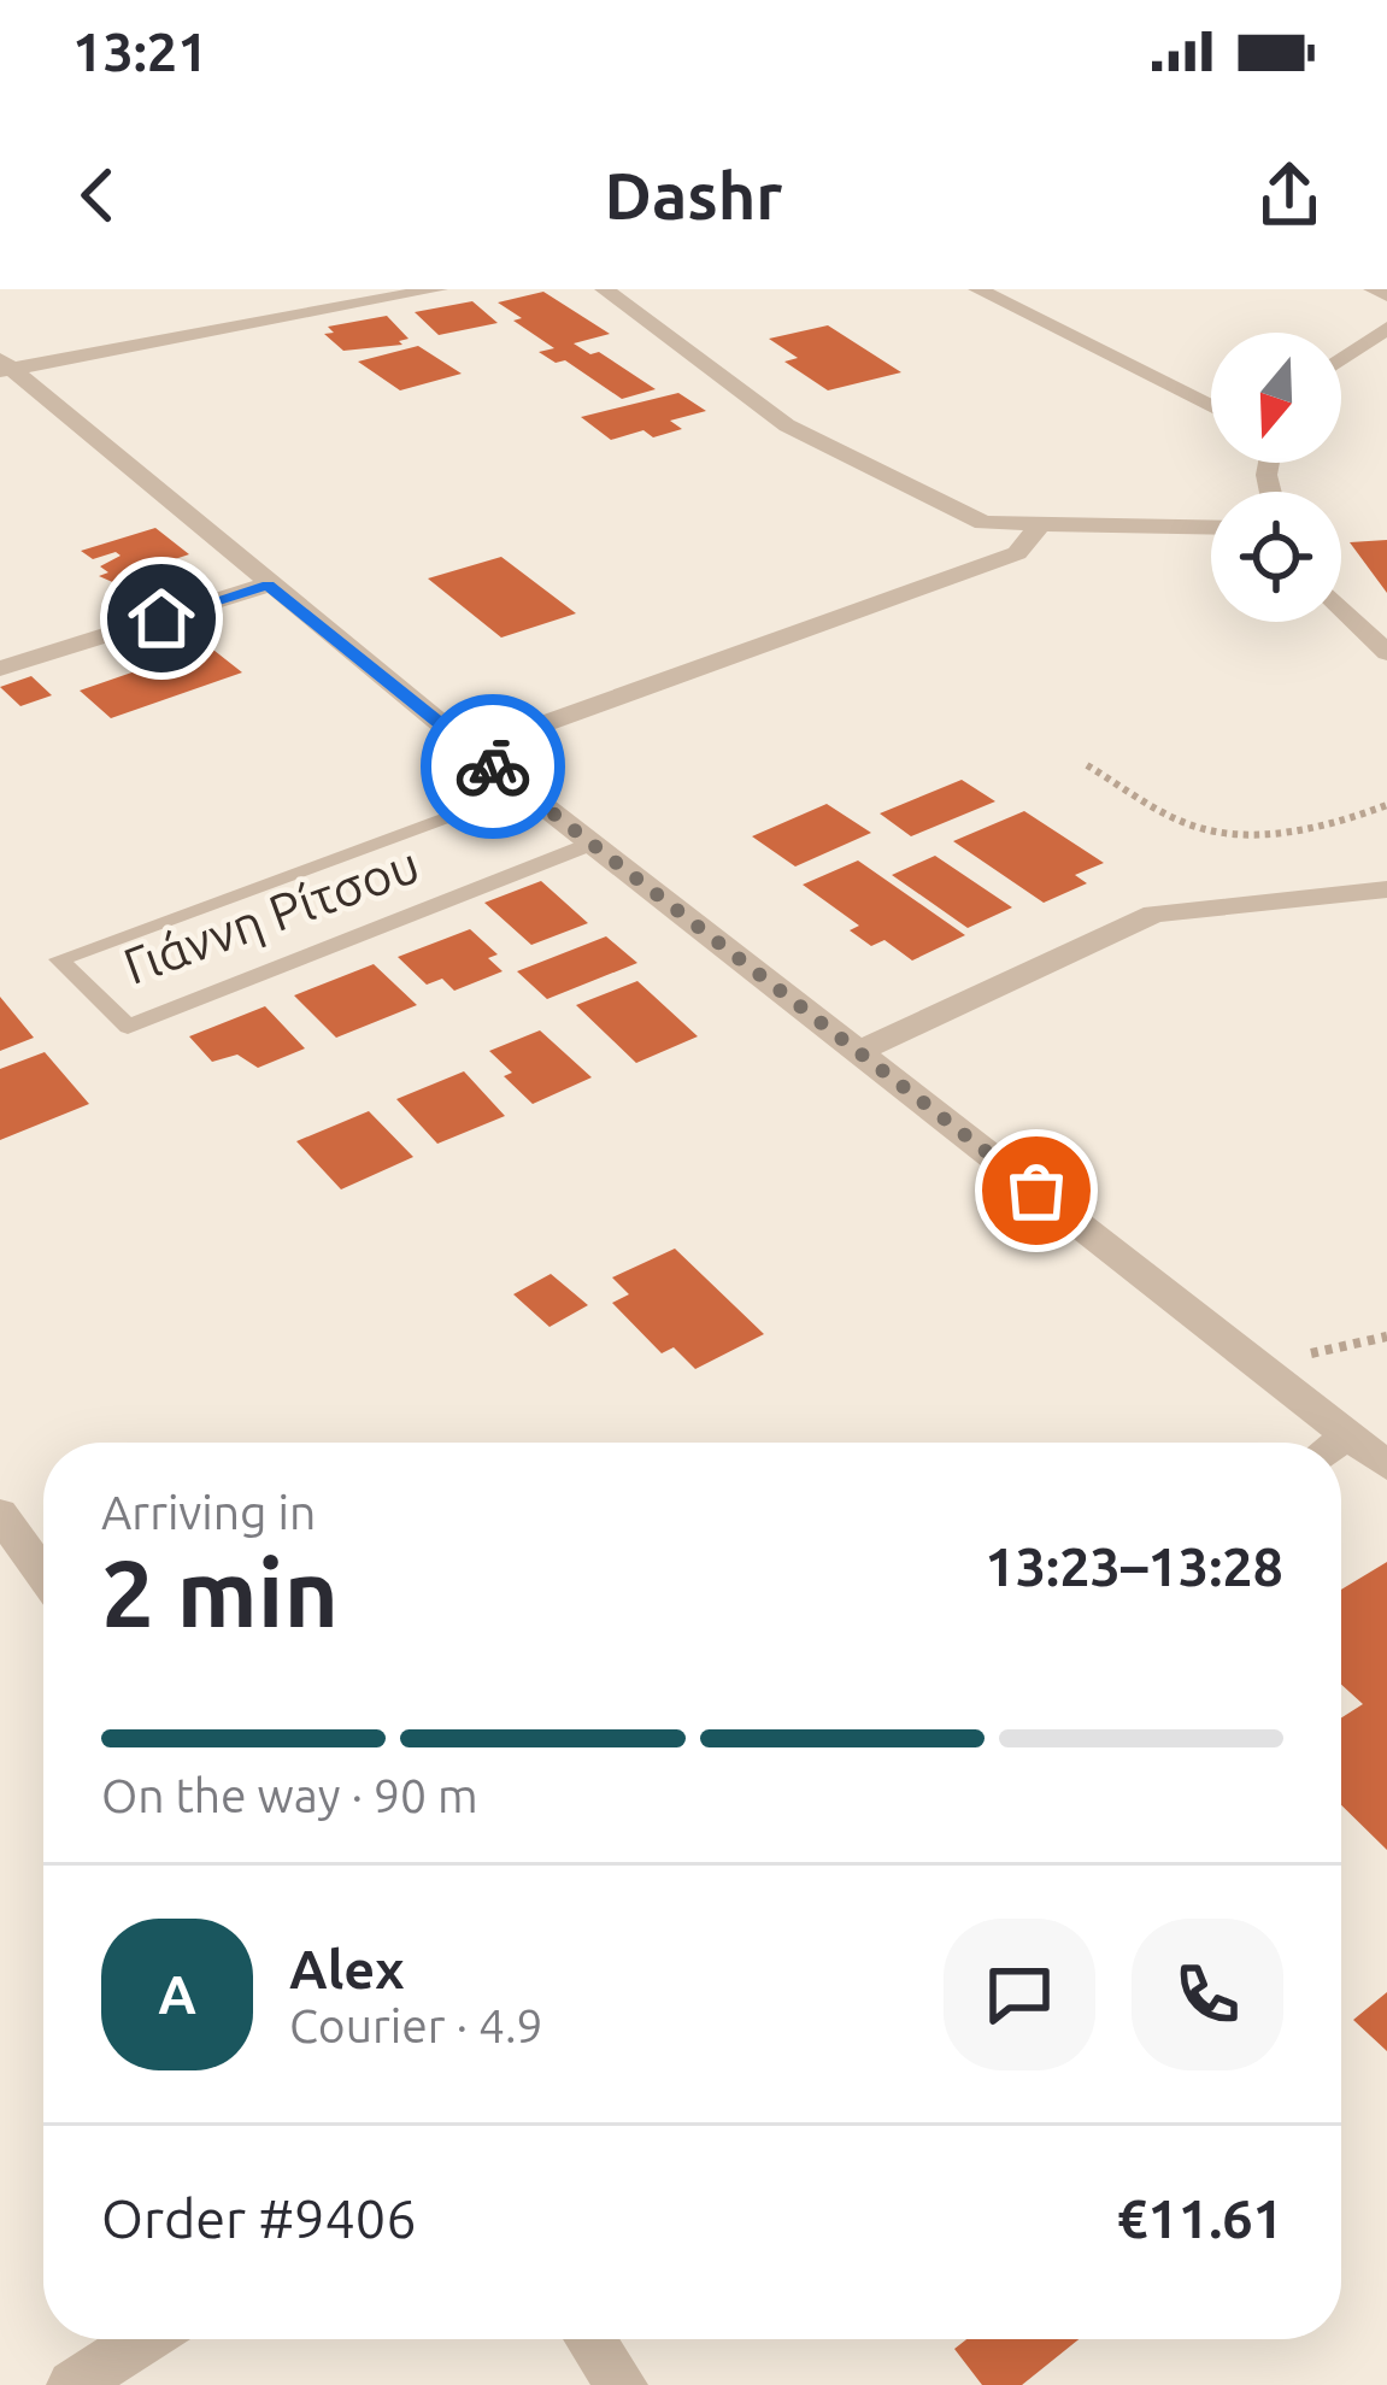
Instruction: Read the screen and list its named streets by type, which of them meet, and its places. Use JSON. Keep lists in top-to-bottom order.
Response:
{
  "streets": {
    "lane": ["Γιάννη Ρίτσου"]
  },
  "north": "bottom",
  "page": {
    "status": "13:21",
    "header": "Dashr",
    "heading": ["2 min", "Arriving in", "13:23–13:28"],
    "panel": [
      "Alex",
      "Courier · 4.9",
      "Order #9406",
      "€11.61"
    ],
    "bar": "On the way · 90 m",
    "round": "A"
  }
}
